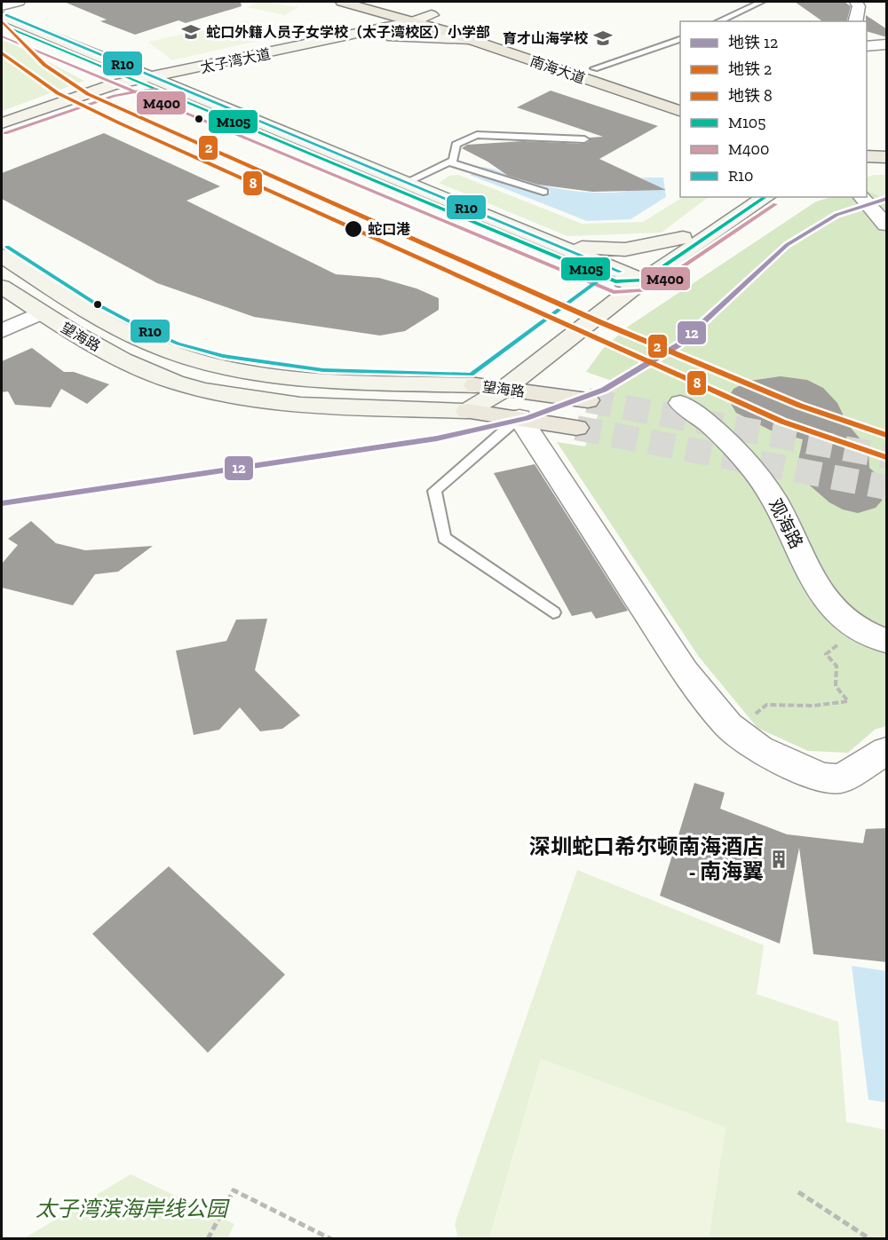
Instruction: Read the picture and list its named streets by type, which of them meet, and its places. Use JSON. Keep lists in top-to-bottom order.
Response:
{
  "streets": {
    "main road": ["太子湾大道", "南海大道", "望海路"],
    "street": ["观海路"]
  },
  "crossings": [
    ["太子湾大道", "南海大道"]
  ],
  "parks": ["太子湾滨海岸线公园"],
  "places": {
    "school or university": ["蛇口外籍人员子女学校（太子湾校区）小学部", "育才山海学校"],
    "other": ["蛇口港"],
    "building": ["深圳蛇口希尔顿南海酒店 - 南海翼"]
  },
  "lines": [
    "transit line R10",
    "metro line 2",
    "transit line M105",
    "transit line M400",
    "metro line 8",
    "metro line 12"
  ],
  "legend": [
    "地铁 12",
    "地铁 2",
    "地铁 8",
    "M105",
    "M400",
    "R10"
  ]
}
